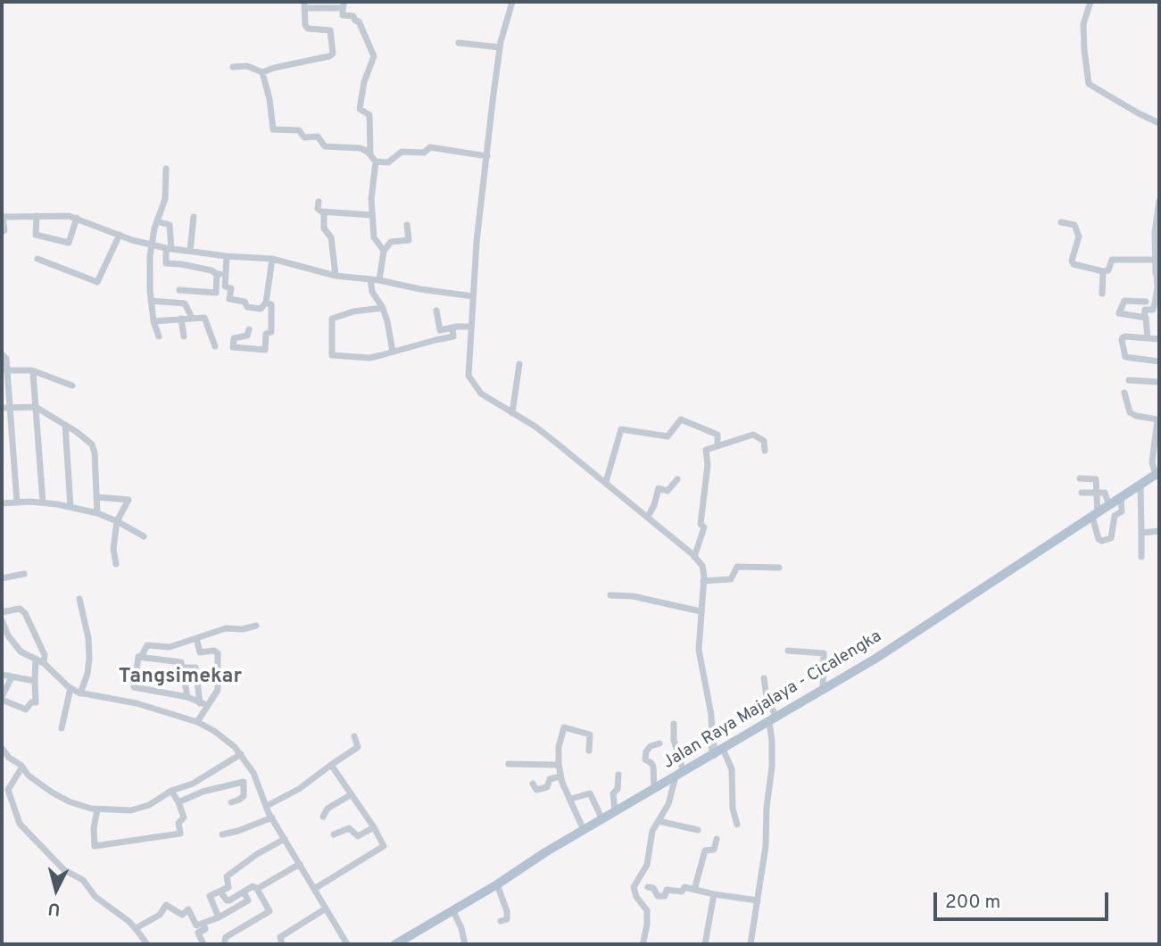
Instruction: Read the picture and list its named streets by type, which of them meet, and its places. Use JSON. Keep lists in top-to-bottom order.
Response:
{
  "streets": {
    "main road": ["Jalan Raya Majalaya - Cicalengka"]
  },
  "districts": ["Tangsimekar"],
  "scale_bar": "200 m",
  "north": "bottom"
}
